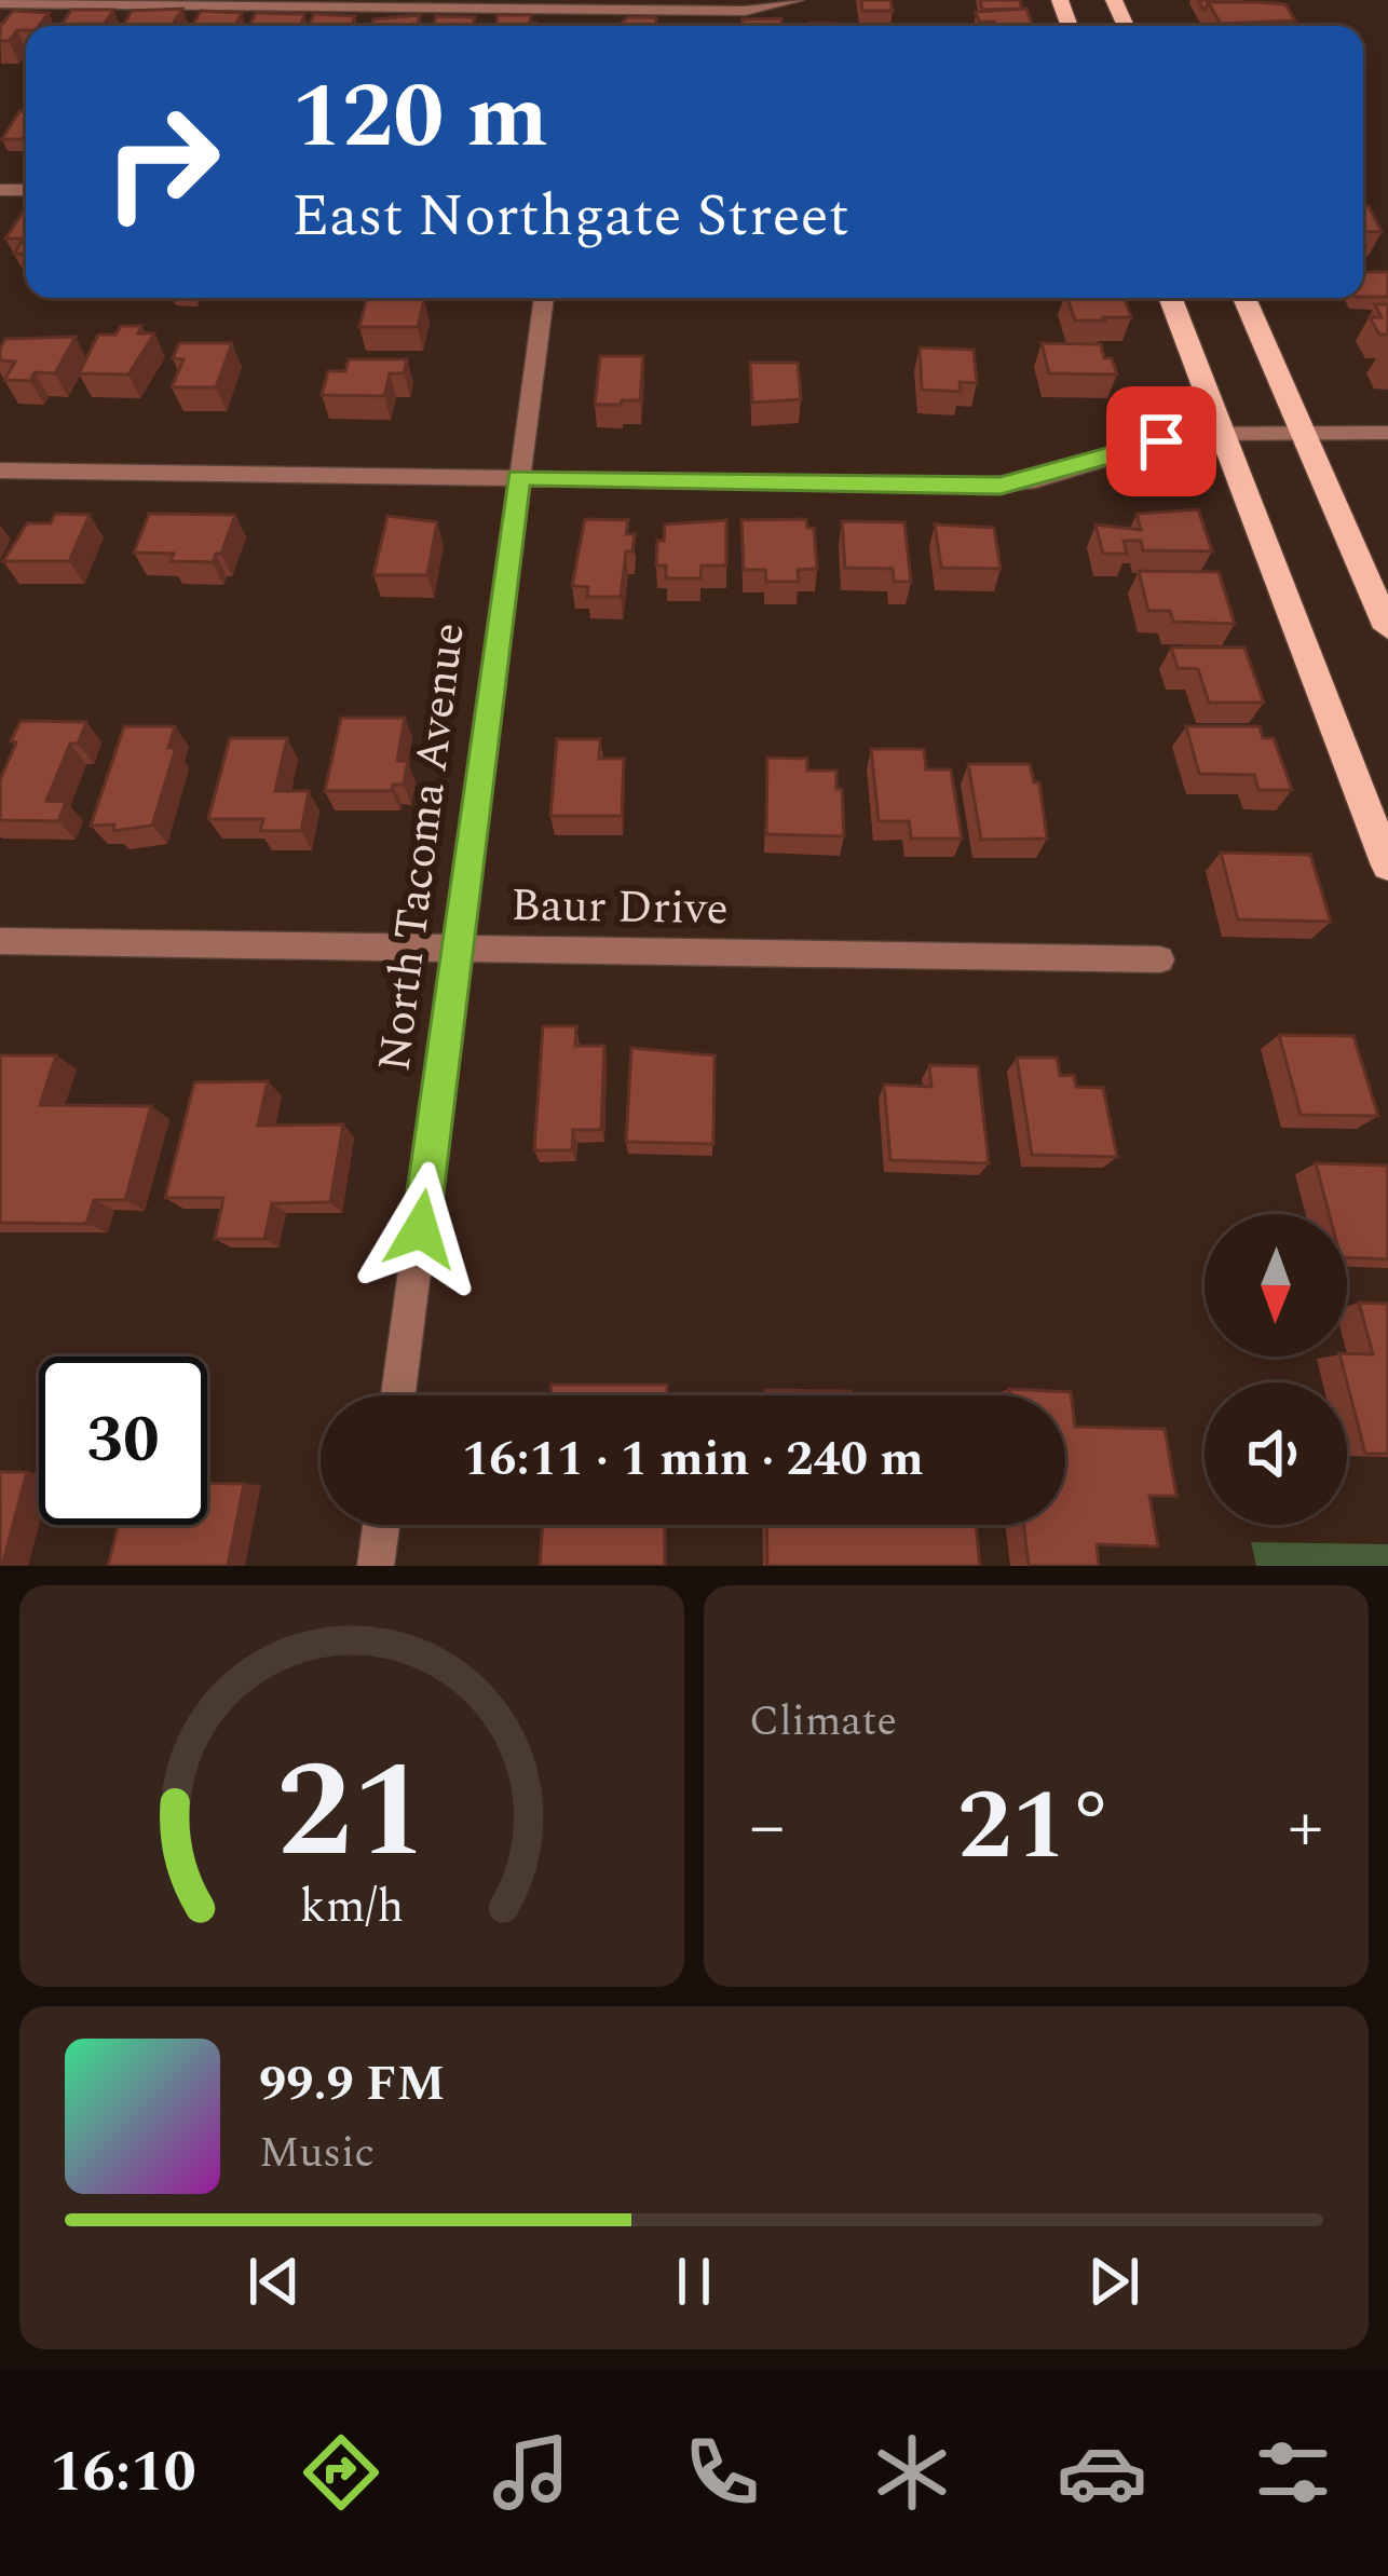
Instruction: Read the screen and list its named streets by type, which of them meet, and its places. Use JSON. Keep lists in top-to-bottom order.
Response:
{
  "streets": {
    "street": ["North Tacoma Avenue", "Baur Drive"]
  },
  "crossings": [
    ["North Tacoma Avenue", "Baur Drive"]
  ],
  "north": "bottom",
  "page": {
    "turn": ["120 m", "East Northgate Street"],
    "limit": "30",
    "trip": "16:11 · 1 min · 240 m",
    "tile": "Climate",
    "heat": ["−", "21°", "+"],
    "song": ["99.9 FM", "Music"],
    "tabs": "16:10",
    "gauge": ["21", "km/h"]
  }
}
